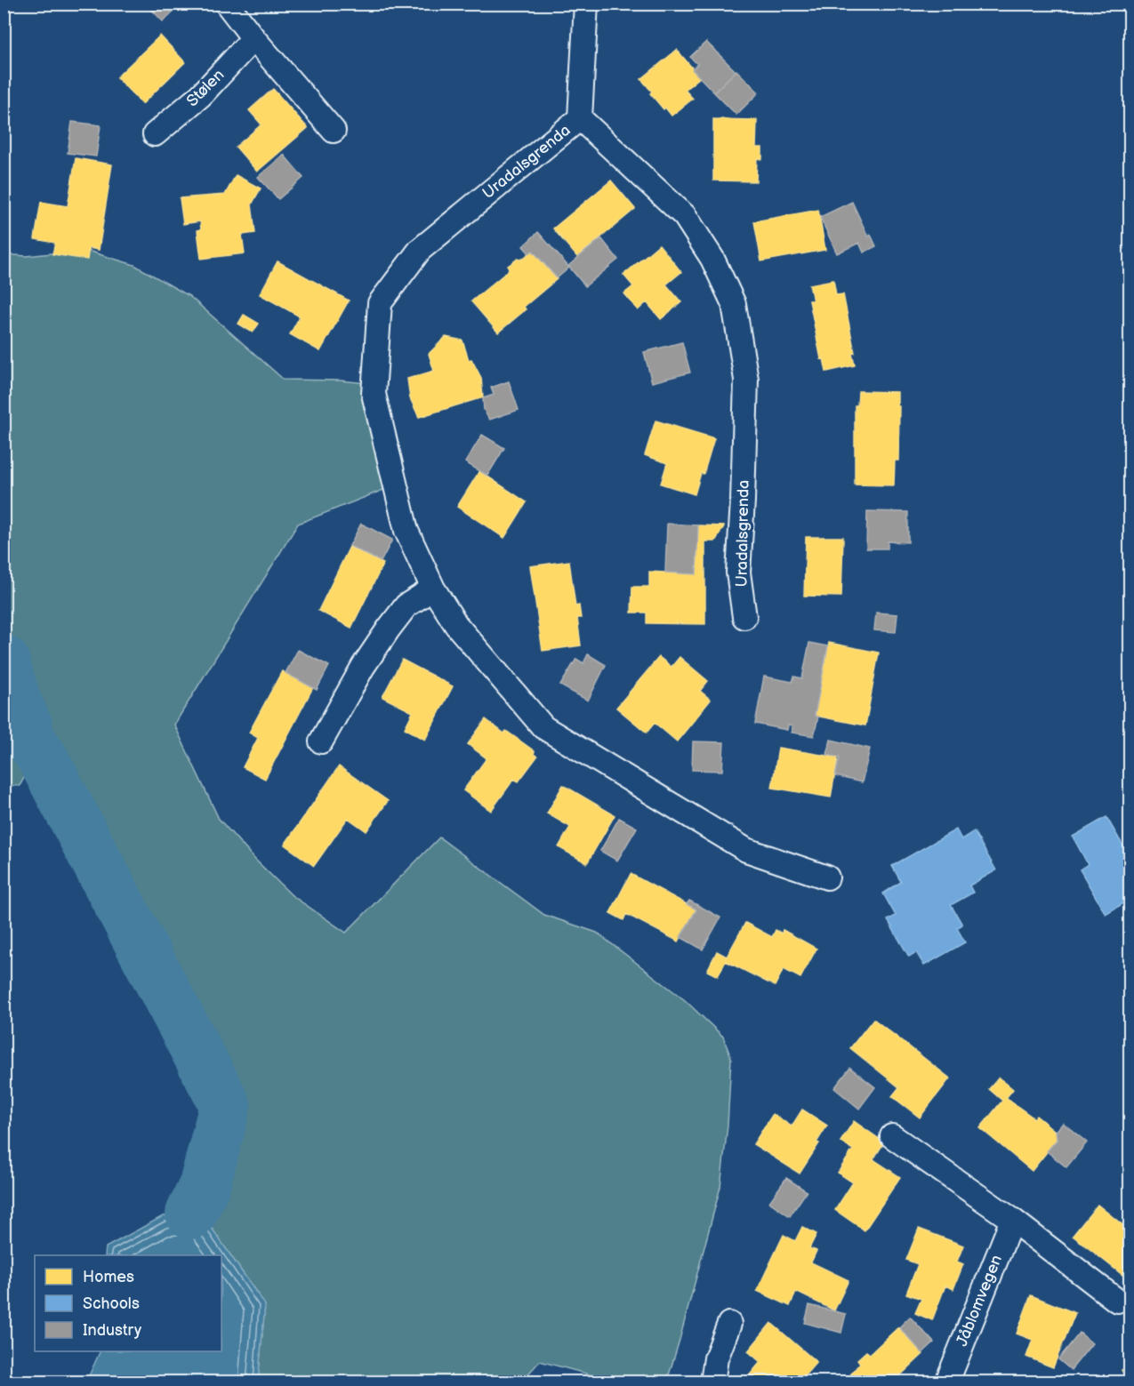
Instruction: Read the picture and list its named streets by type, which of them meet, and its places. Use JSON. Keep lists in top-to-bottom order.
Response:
{
  "streets": {
    "street": ["Stølen", "Uradalsgrenda", "Jåblomvegen"]
  },
  "legend": ["Homes", "Schools", "Industry"]
}
